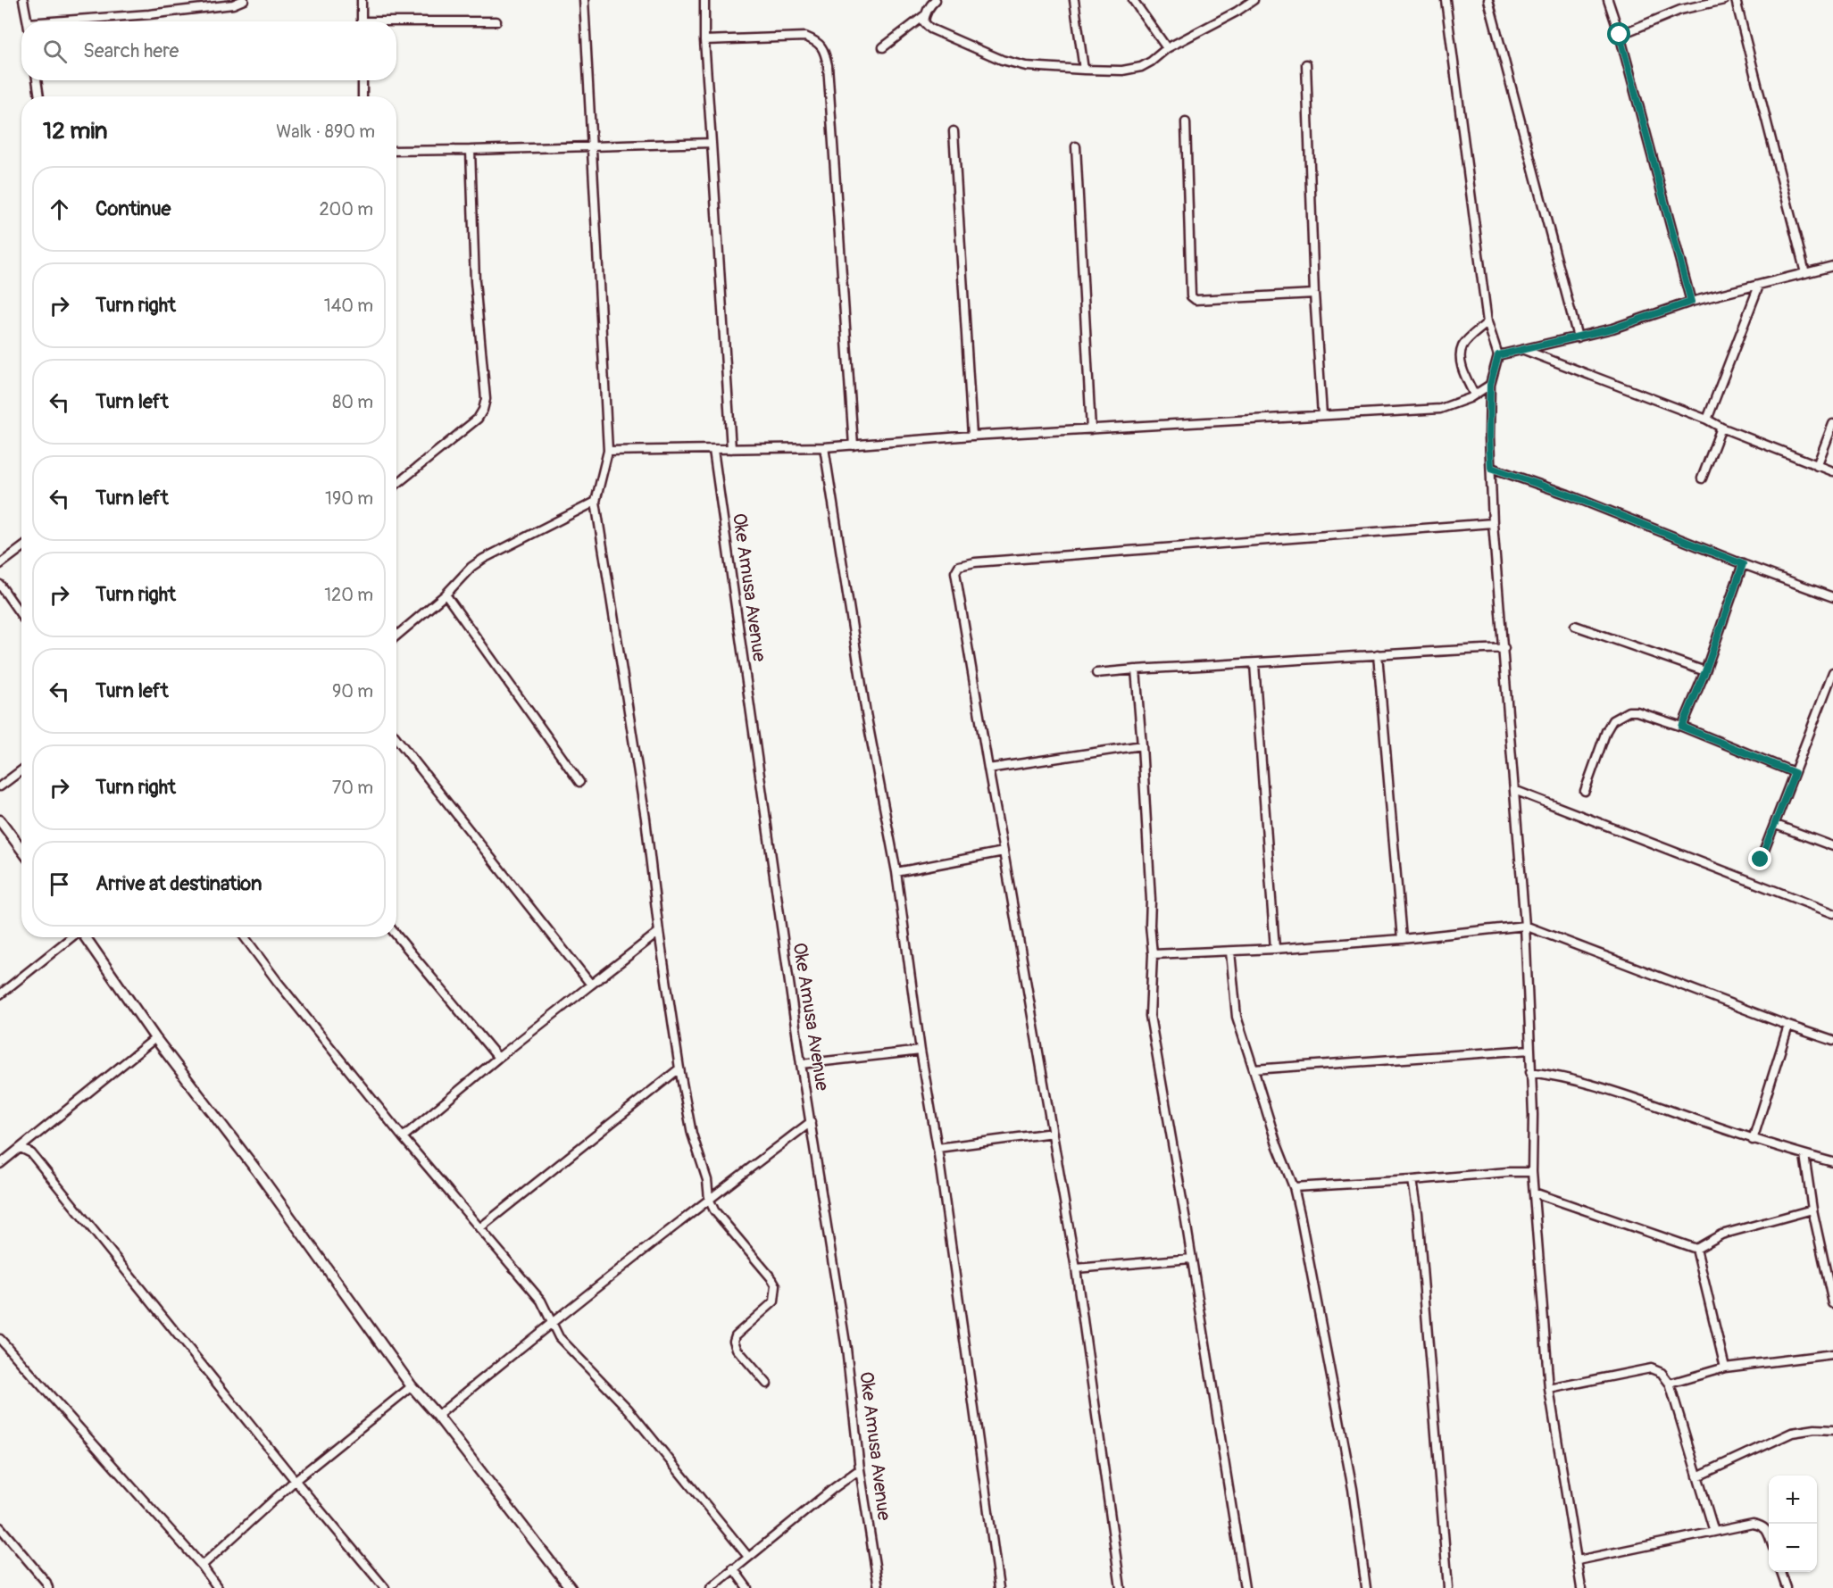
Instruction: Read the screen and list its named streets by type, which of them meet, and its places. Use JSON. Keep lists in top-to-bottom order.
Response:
{
  "streets": {
    "street": ["Oke Amusa Avenue"]
  },
  "page": {
    "search": "Search here",
    "heading": ["12 min", "Walk · 890 m"],
    "list": [
      ["Continue", "200 m"],
      ["Turn right", "140 m"],
      ["Turn left", "80 m"],
      ["Turn left", "190 m"],
      ["Turn right", "120 m"],
      ["Turn left", "90 m"],
      ["Turn right", "70 m"],
      "Arrive at destination"
    ],
    "map_buttons": ["+", "−"]
  }
}
